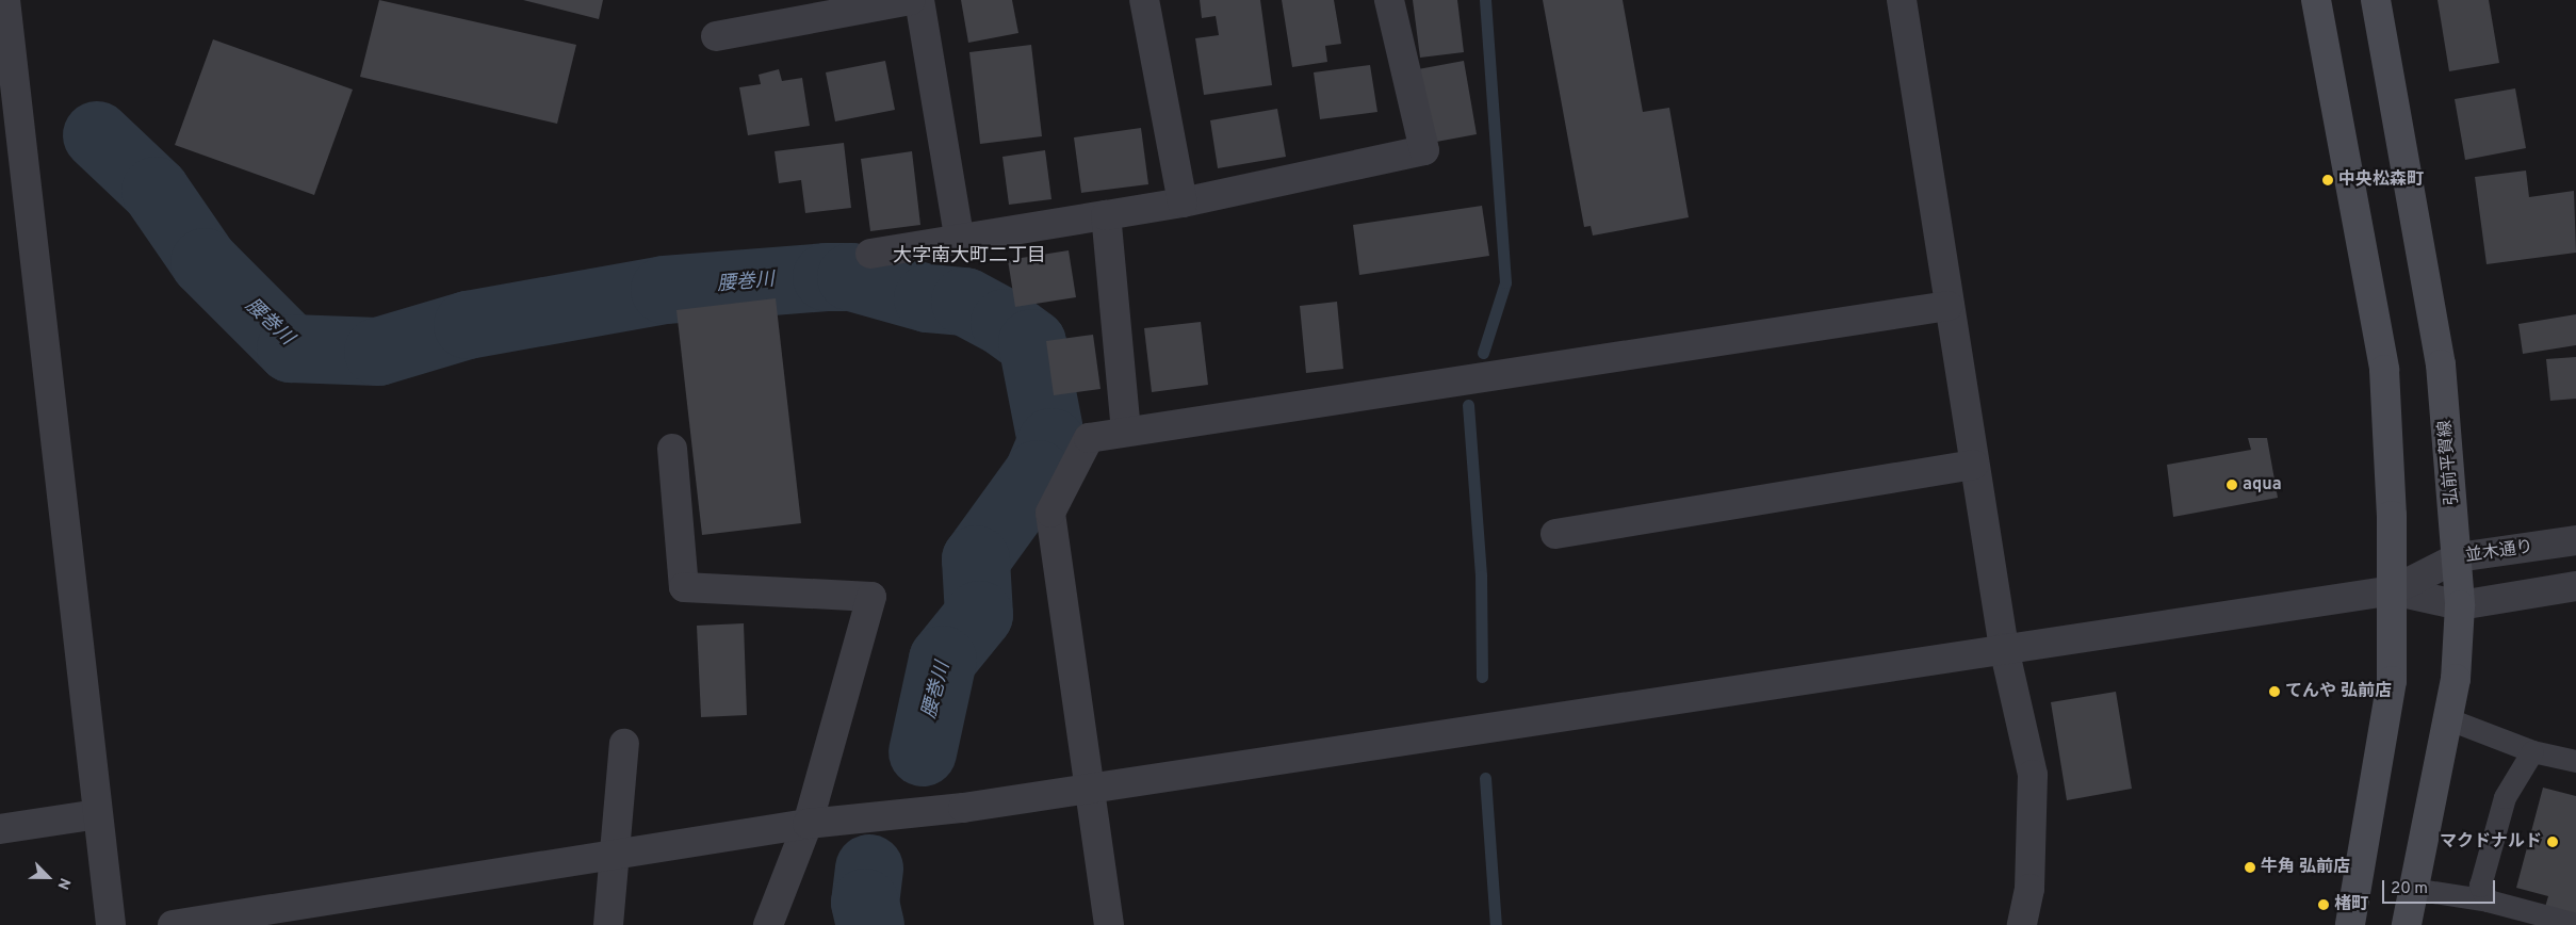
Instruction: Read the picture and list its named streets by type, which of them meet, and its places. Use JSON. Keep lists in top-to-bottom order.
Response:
{
  "streets": {
    "main road": ["弘前平賀線"],
    "street": ["並木通り"]
  },
  "crossings": [
    ["弘前平賀線", "並木通り"]
  ],
  "districts": ["大字南大町二丁目"],
  "water": ["腰巻川"],
  "places": [
    "中央松森町",
    "aqua",
    "てんや 弘前店",
    "マクドナルド",
    "牛角 弘前店",
    "楮町"
  ],
  "scale_bar": "20 m",
  "north": "bottom right"
}
